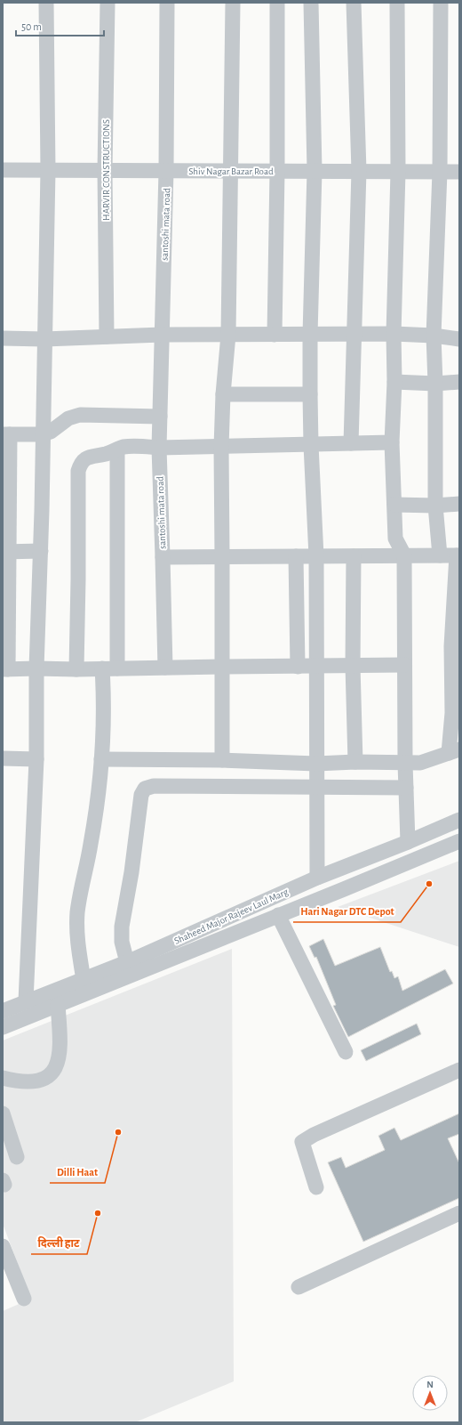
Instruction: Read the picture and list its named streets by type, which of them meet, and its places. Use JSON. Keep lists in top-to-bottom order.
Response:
{
  "streets": {
    "street": [
      "HARVIR CONSTRUCTIONS",
      "Shiv Nagar Bazar Road",
      "santoshi mata road",
      "Shaheed Major Rajeev Laul Marg"
    ]
  },
  "crossings": [
    ["HARVIR CONSTRUCTIONS", "Shiv Nagar Bazar Road"],
    ["Shiv Nagar Bazar Road", "santoshi mata road"]
  ],
  "places": ["Hari Nagar DTC Depot", "Dilli Haat", "दिल्ली हाट"],
  "scale_bar": "50 m",
  "north": "top"
}
